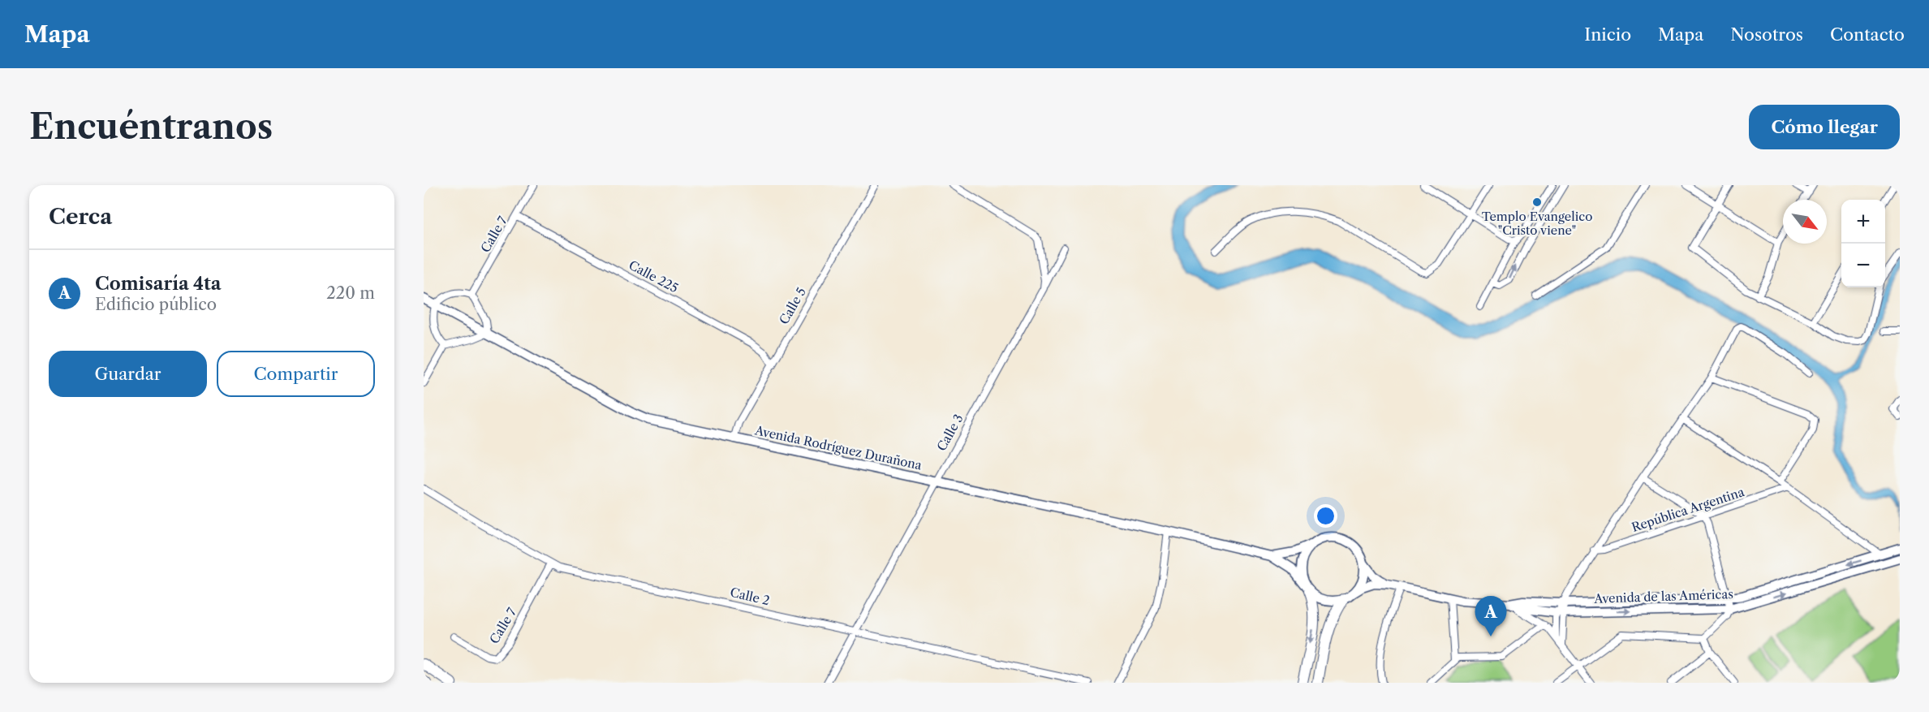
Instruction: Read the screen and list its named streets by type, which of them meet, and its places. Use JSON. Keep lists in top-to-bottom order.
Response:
{
  "streets": {
    "main road": ["Avenida Rodríguez Durañona", "Avenida de las Américas"],
    "street": [
      "Calle 7",
      "Calle 225",
      "Calle 5",
      "Calle 3",
      "República Argentina",
      "Calle 2"
    ]
  },
  "crossings": [
    ["Calle 7", "Calle 225"],
    ["Calle 7", "Calle 2"],
    ["Calle 225", "Calle 5"],
    ["Calle 5", "Avenida Rodríguez Durañona"],
    ["Calle 3", "Avenida Rodríguez Durañona"],
    ["Calle 3", "Calle 2"]
  ],
  "places": ["Templo Evangelico \"Cristo viene\""],
  "north": "bottom right",
  "page": {
    "header": "Mapa",
    "nav": [
      "Inicio",
      "Mapa",
      "Nosotros",
      "Contacto"
    ],
    "buttons": [
      "Cómo llegar",
      ["Guardar", "Compartir"]
    ],
    "title": "Encuéntranos",
    "heading": "Cerca",
    "map_buttons": ["+", "−"],
    "list": [
      {
        "mark": "A",
        "name": "Comisaría 4ta",
        "note": "Edificio público",
        "value": "220 m"
      }
    ],
    "pins": "A"
  }
}
